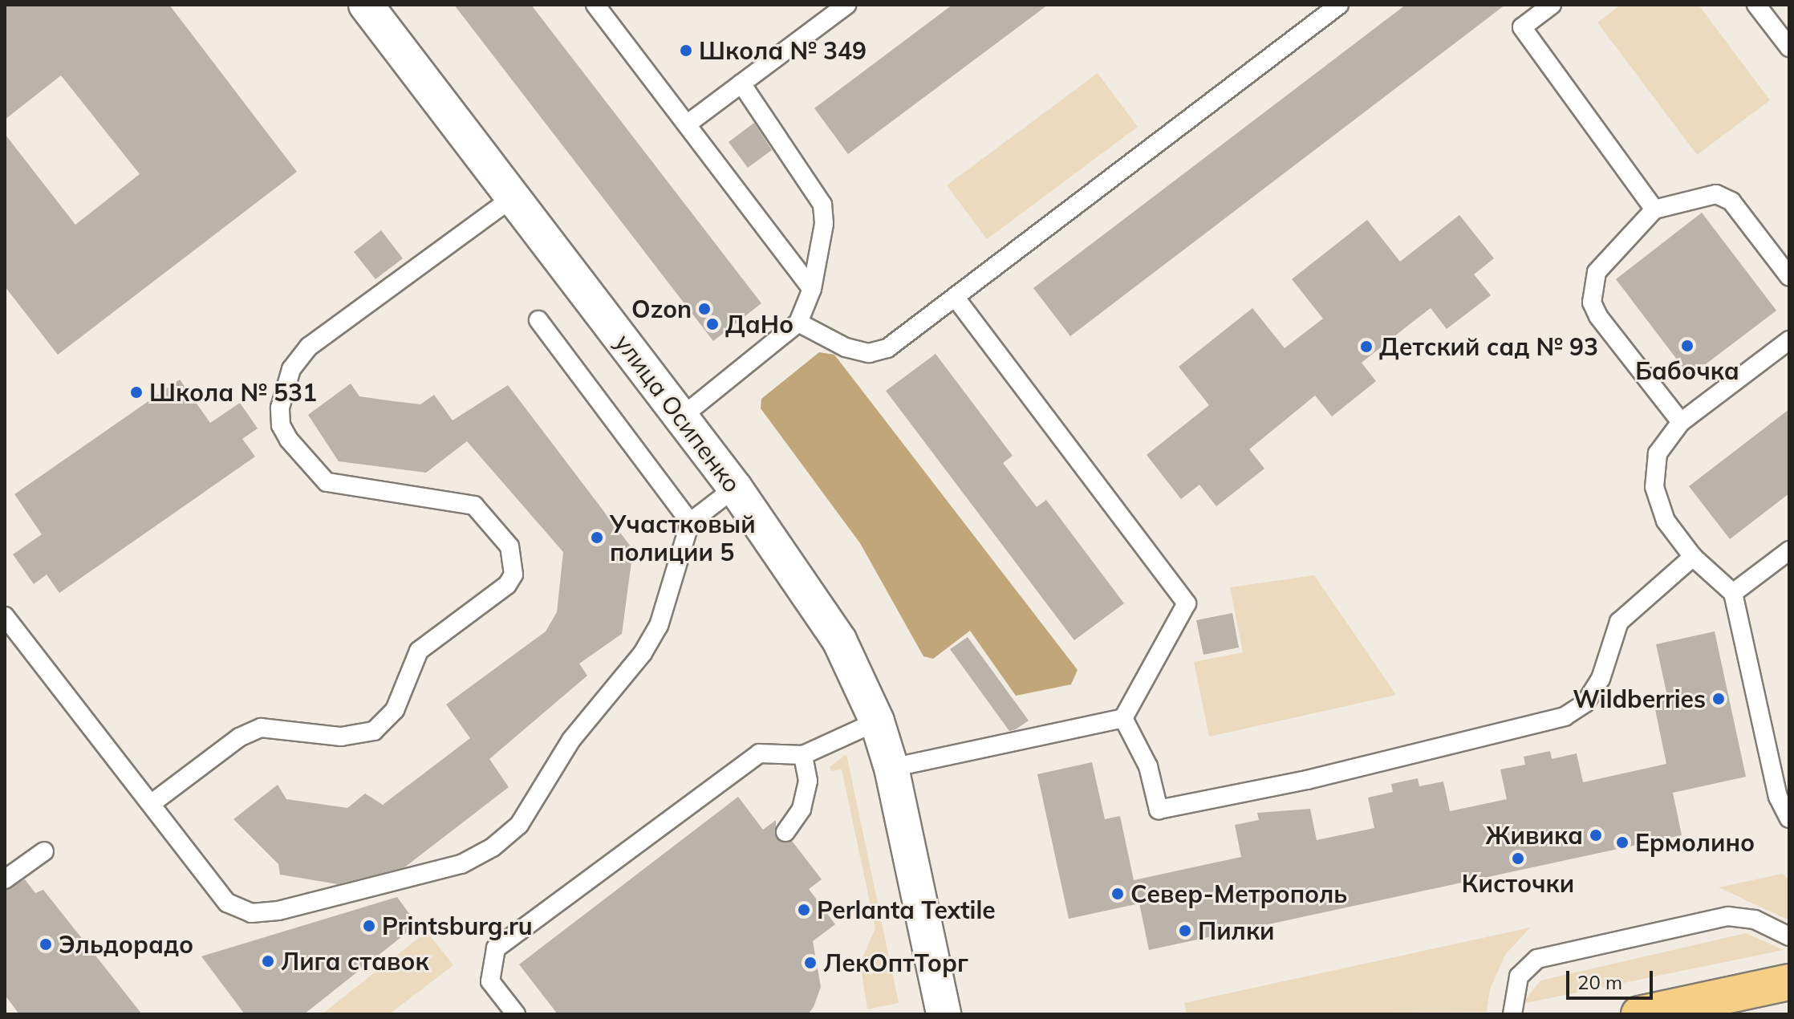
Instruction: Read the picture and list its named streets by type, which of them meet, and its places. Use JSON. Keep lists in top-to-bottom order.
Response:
{
  "streets": {
    "street": ["улица Осипенко"]
  },
  "places": [
    "Школа № 349",
    "Ozon",
    "ДаНо",
    "Бабочка",
    "Детский сад № 93",
    "Школа № 531",
    "Участковый полиции 5",
    "Wildberries",
    "Живика",
    "Ермолино",
    "Кисточки",
    "Север-Метрополь",
    "Perlanta Textile",
    "Printsburg.ru",
    "Пилки",
    "Эльдорадо",
    "Лига ставок",
    "ЛекОптТорг"
  ],
  "scale_bar": "20 m"
}
